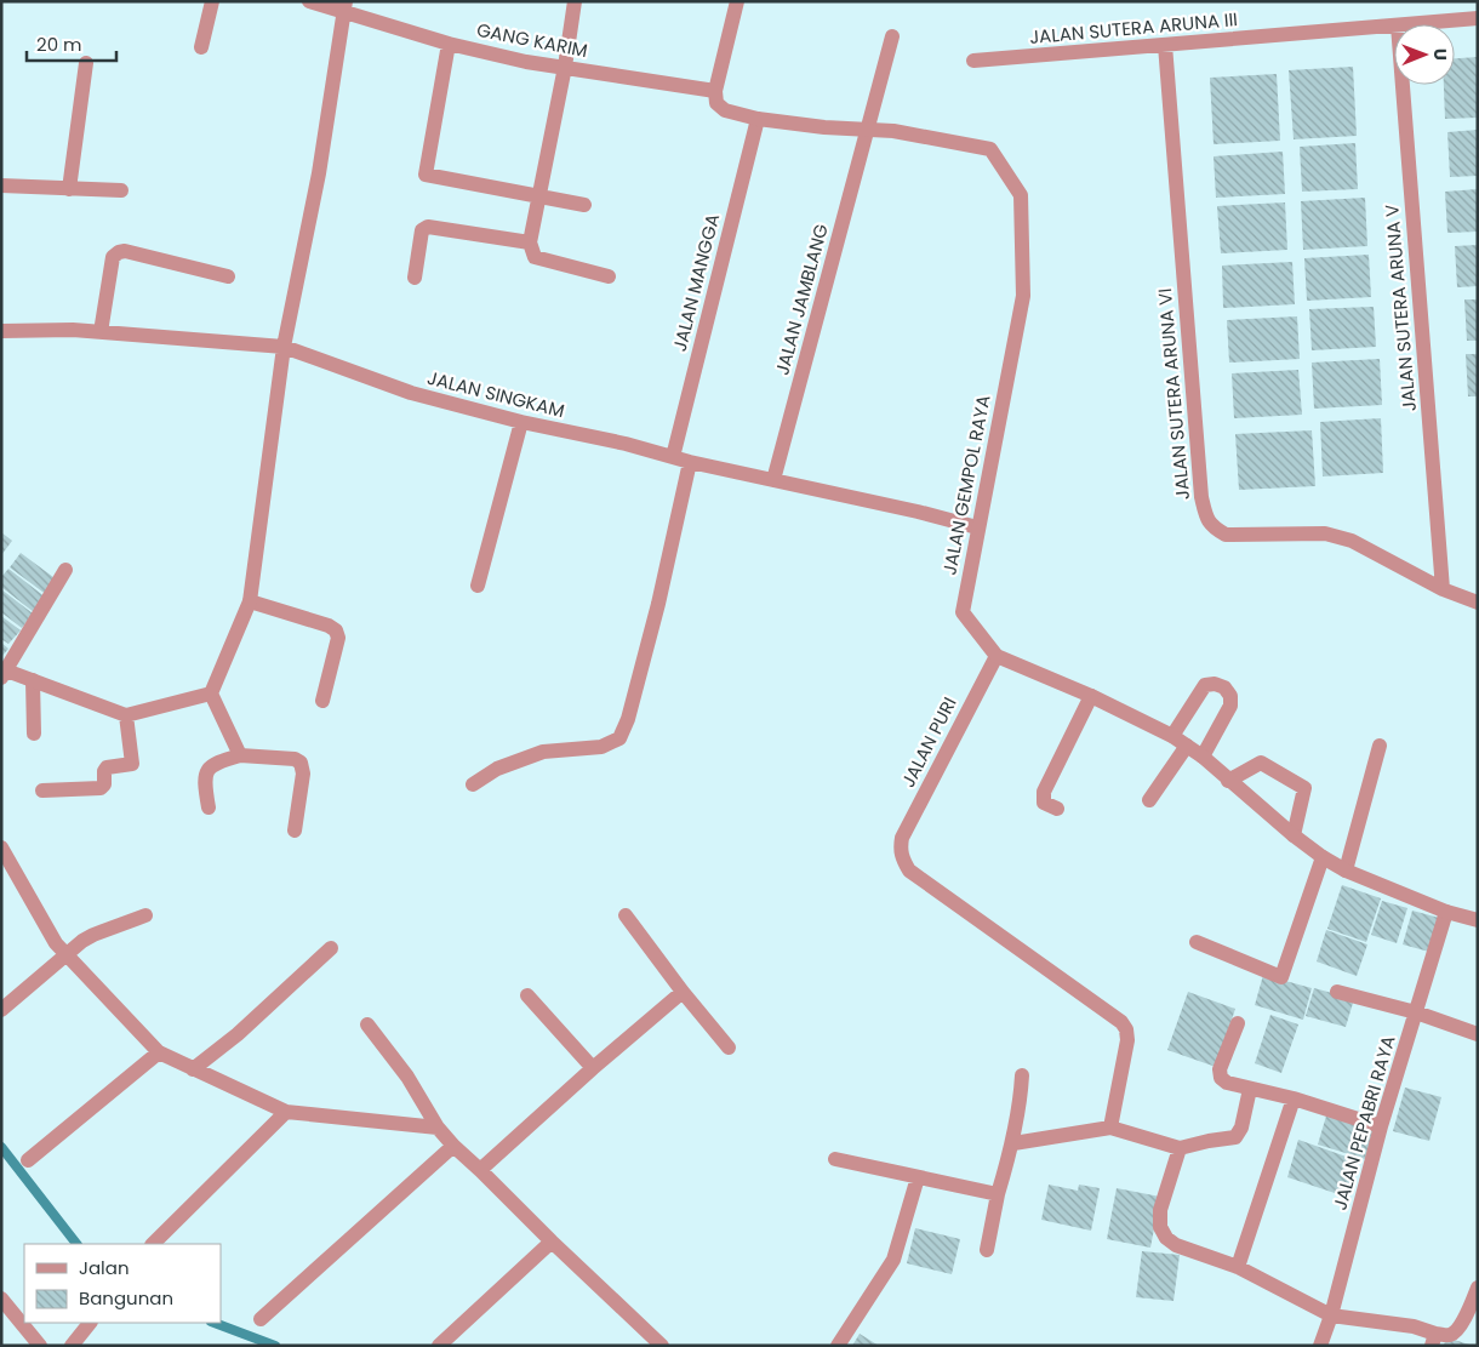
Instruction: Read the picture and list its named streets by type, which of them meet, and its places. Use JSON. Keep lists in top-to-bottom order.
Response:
{
  "streets": {
    "street": [
      "JALAN SUTERA ARUNA III",
      "GANG KARIM",
      "JALAN MANGGA",
      "JALAN JAMBLANG",
      "JALAN SUTERA ARUNA V",
      "JALAN SINGKAM",
      "JALAN SUTERA ARUNA VI",
      "JALAN GEMPOL RAYA",
      "JALAN PURI",
      "JALAN PEPABRI RAYA"
    ]
  },
  "crossings": [
    ["JALAN SUTERA ARUNA III", "JALAN SUTERA ARUNA VI"],
    ["GANG KARIM", "JALAN GEMPOL RAYA"],
    ["JALAN MANGGA", "JALAN SINGKAM"],
    ["JALAN MANGGA", "JALAN GEMPOL RAYA"],
    ["JALAN JAMBLANG", "JALAN SINGKAM"],
    ["JALAN JAMBLANG", "JALAN GEMPOL RAYA"],
    ["JALAN SUTERA ARUNA V", "JALAN SUTERA ARUNA VI"],
    ["JALAN SINGKAM", "JALAN GEMPOL RAYA"],
    ["JALAN GEMPOL RAYA", "JALAN PURI"],
    ["JALAN GEMPOL RAYA", "JALAN PEPABRI RAYA"]
  ],
  "legend": ["Jalan", "Bangunan"],
  "scale_bar": "20 m",
  "north": "right"
}
